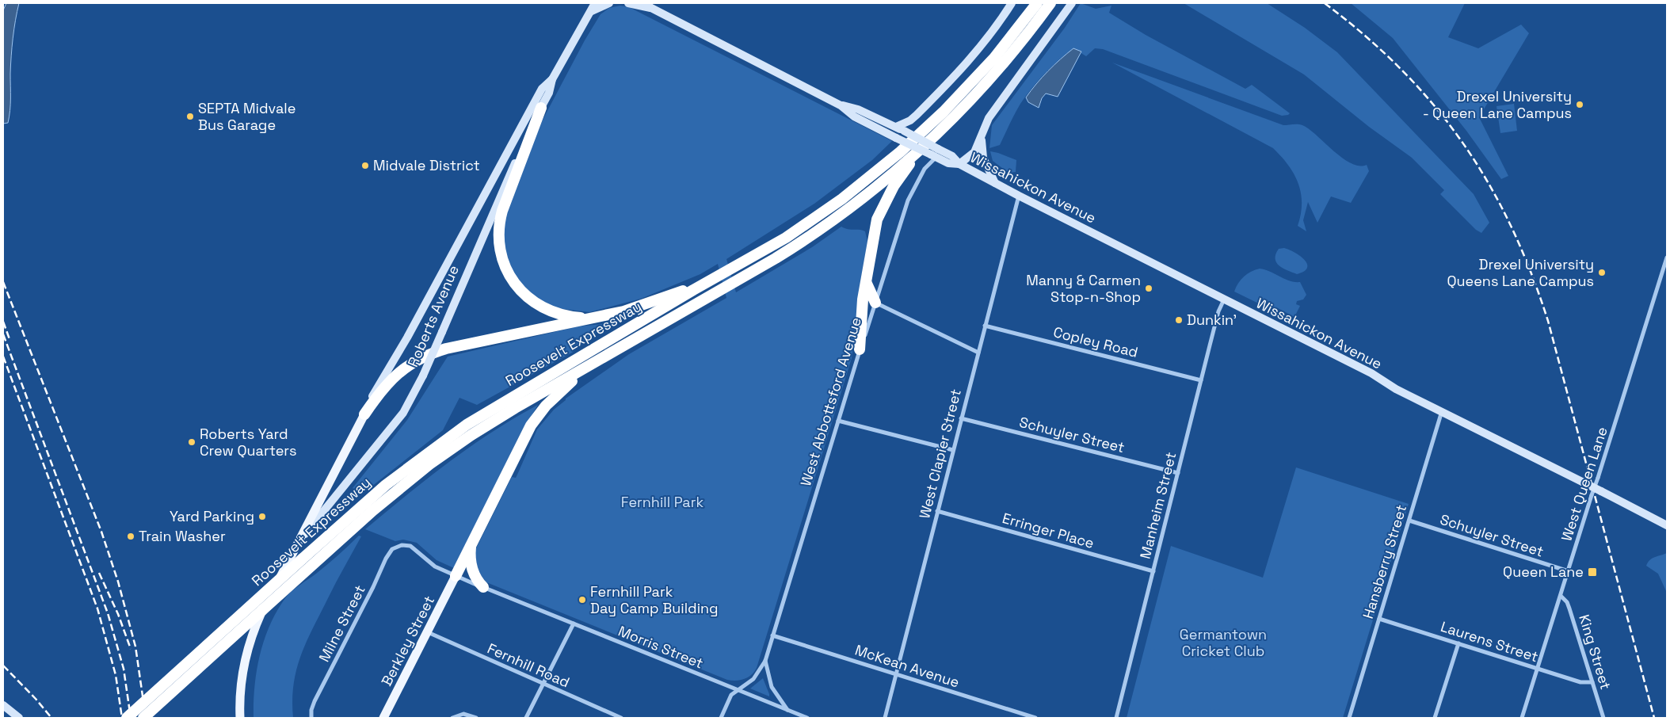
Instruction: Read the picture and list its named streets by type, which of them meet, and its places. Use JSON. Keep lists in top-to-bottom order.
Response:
{
  "streets": {
    "highway": ["Roosevelt Expressway"],
    "main road": ["Roberts Avenue", "Berkley Street"],
    "street": [
      "Wissahickon Avenue",
      "Copley Road",
      "West Abbottsford Avenue",
      "Schuyler Street",
      "West Clapier Street",
      "West Queen Lane",
      "Manheim Street",
      "Erringer Place",
      "Hansberry Street",
      "Milne Street",
      "Laurens Street",
      "Morris Street",
      "King Street",
      "Fernhill Road",
      "McKean Avenue"
    ]
  },
  "crossings": [
    ["Wissahickon Avenue", "West Abbottsford Avenue"],
    ["Wissahickon Avenue", "West Clapier Street"],
    ["Wissahickon Avenue", "West Queen Lane"],
    ["Wissahickon Avenue", "Manheim Street"],
    ["Wissahickon Avenue", "Hansberry Street"],
    ["Copley Road", "West Clapier Street"],
    ["Copley Road", "Manheim Street"],
    ["West Abbottsford Avenue", "Morris Street"],
    ["West Abbottsford Avenue", "McKean Avenue"],
    ["Schuyler Street", "West Clapier Street"],
    ["Schuyler Street", "West Queen Lane"],
    ["Schuyler Street", "Manheim Street"],
    ["Schuyler Street", "Hansberry Street"],
    ["West Clapier Street", "Erringer Place"],
    ["West Clapier Street", "McKean Avenue"],
    ["West Queen Lane", "Laurens Street"],
    ["West Queen Lane", "King Street"],
    ["Manheim Street", "Erringer Place"],
    ["Hansberry Street", "Laurens Street"],
    ["Milne Street", "Morris Street"],
    ["Berkley Street", "Morris Street"],
    ["Berkley Street", "Fernhill Road"],
    ["Laurens Street", "King Street"]
  ],
  "parks": ["Fernhill Park", "Germantown Cricket Club"],
  "places": {
    "other": [
      "Drexel University - Queen Lane Campus",
      "SEPTA Midvale Bus Garage",
      "Midvale District",
      "Drexel University Queens Lane Campus",
      "Manny & Carmen Stop-n-Shop",
      "Dunkin'",
      "Roberts Yard Crew Quarters",
      "Yard Parking",
      "Train Washer",
      "Fernhill Park Day Camp Building"
    ],
    "transit": ["Queen Lane"]
  }
}
